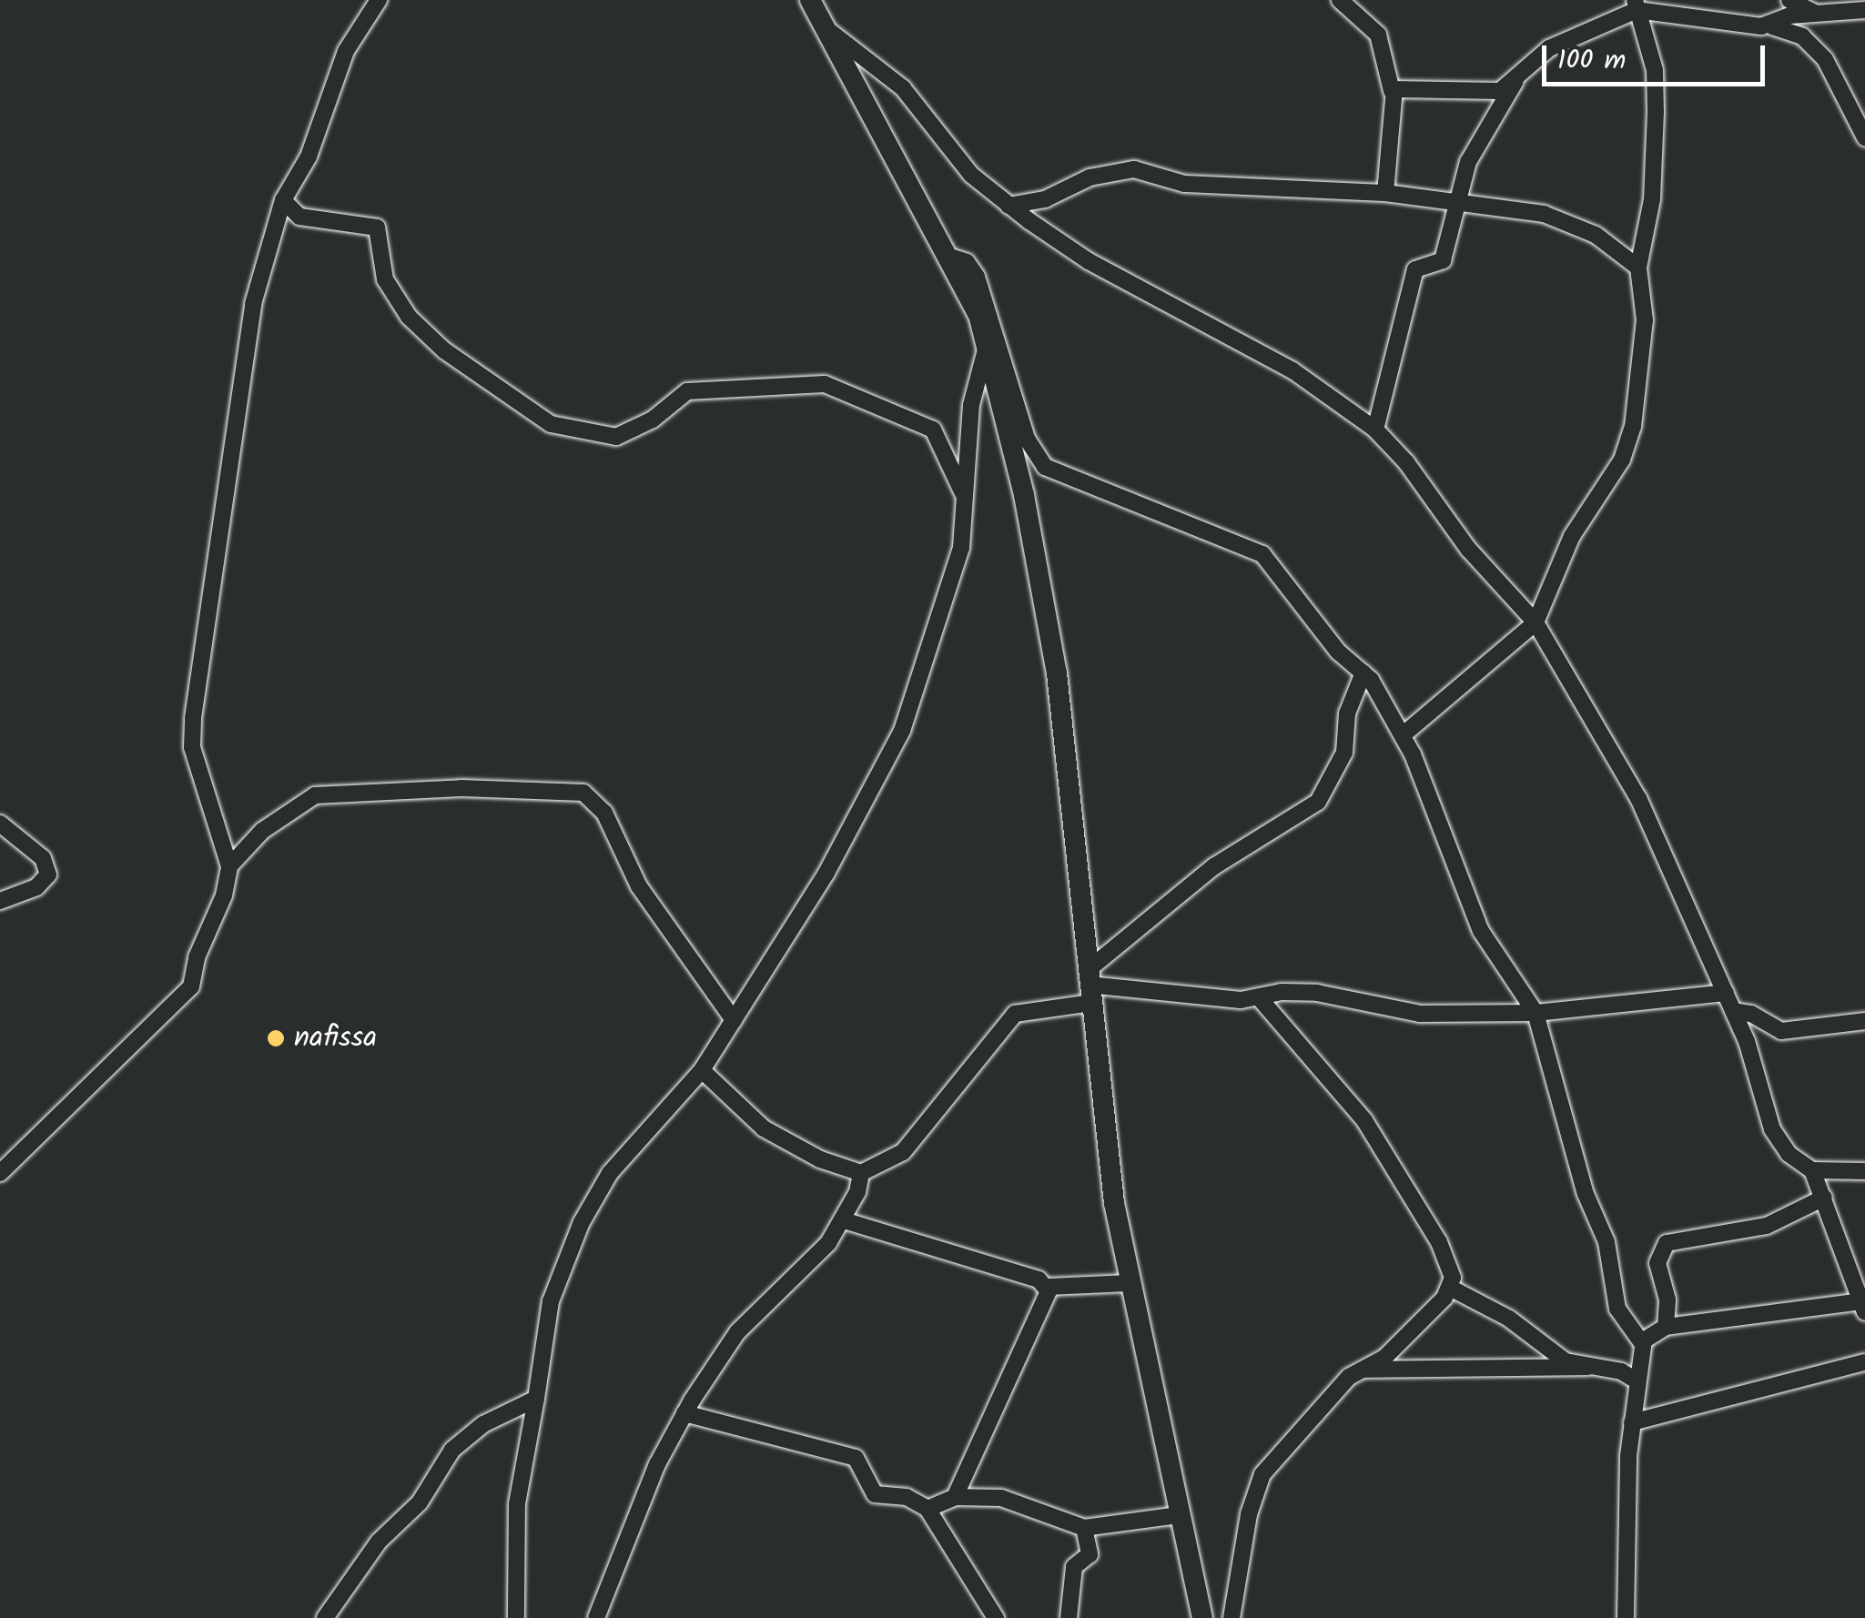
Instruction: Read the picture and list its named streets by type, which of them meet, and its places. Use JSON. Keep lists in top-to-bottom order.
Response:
{
  "places": ["nafissa"],
  "scale_bar": "100 m"
}
